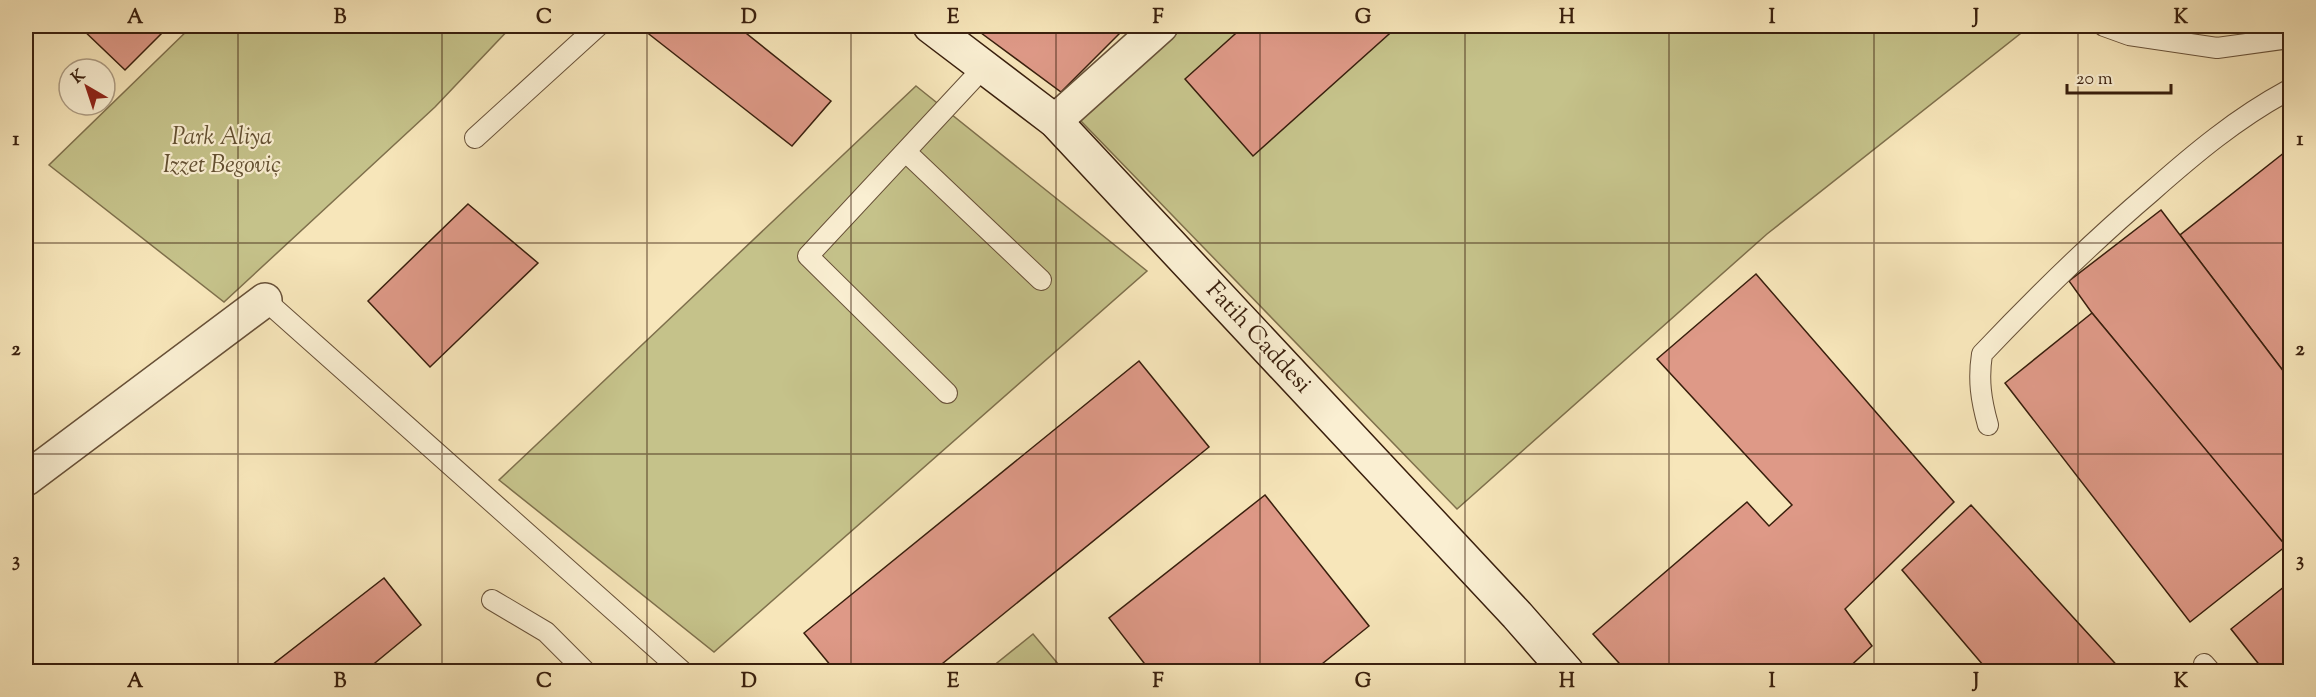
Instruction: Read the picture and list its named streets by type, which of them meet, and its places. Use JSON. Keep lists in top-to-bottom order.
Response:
{
  "streets": {
    "main road": ["Fatih Caddesi"]
  },
  "parks": ["Park Aliya Izzet Begoviç"],
  "scale_bar": "20 m",
  "north": "top left",
  "grid": {
    "columns": [
      "A",
      "B",
      "C",
      "D",
      "E",
      "F",
      "G",
      "H",
      "I",
      "J",
      "K"
    ],
    "rows": ["1", "2", "3"]
  }
}
